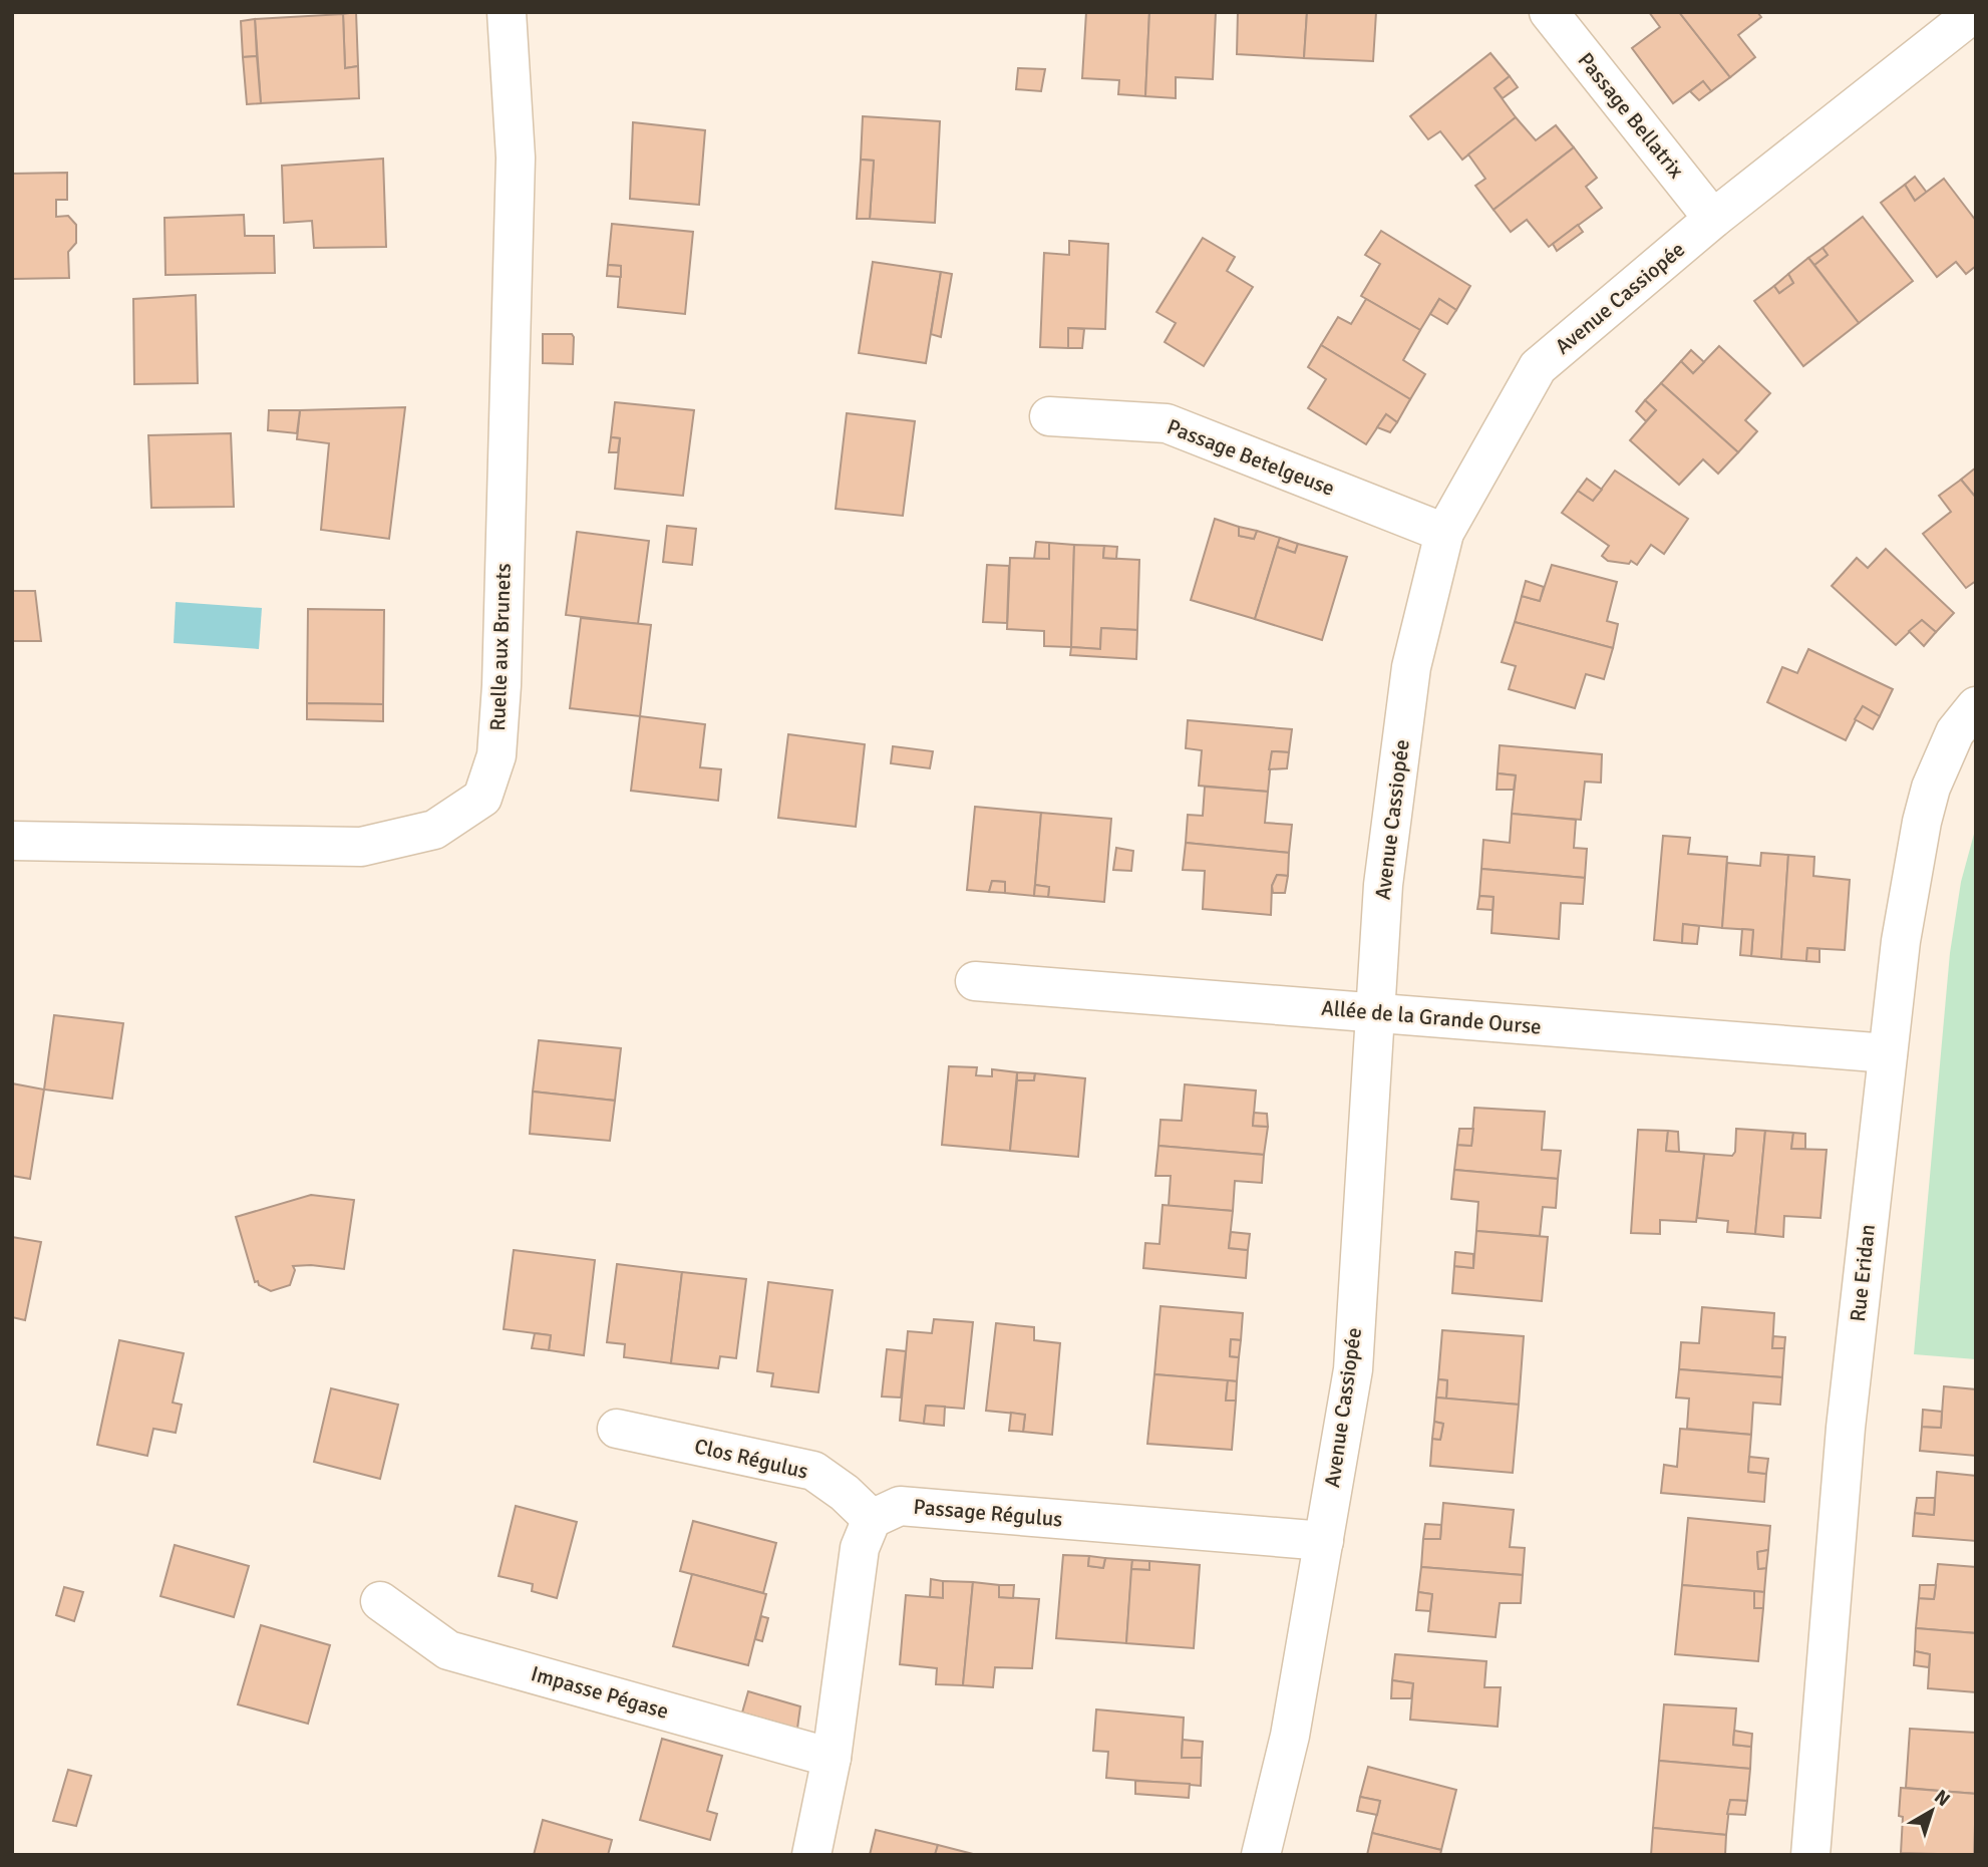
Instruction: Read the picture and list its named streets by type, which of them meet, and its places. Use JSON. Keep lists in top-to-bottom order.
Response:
{
  "streets": {
    "street": [
      "Passage Bellatrix",
      "Avenue Cassiopée",
      "Passage Betelgeuse",
      "Ruelle aux Brunets",
      "Allée de la Grande Ourse",
      "Rue Eridan",
      "Clos Régulus",
      "Passage Régulus",
      "Impasse Pégase"
    ]
  },
  "crossings": [
    ["Passage Bellatrix", "Avenue Cassiopée"],
    ["Avenue Cassiopée", "Passage Betelgeuse"],
    ["Avenue Cassiopée", "Allée de la Grande Ourse"],
    ["Avenue Cassiopée", "Passage Régulus"],
    ["Allée de la Grande Ourse", "Rue Eridan"],
    ["Clos Régulus", "Passage Régulus"]
  ],
  "north": "top right"
}
